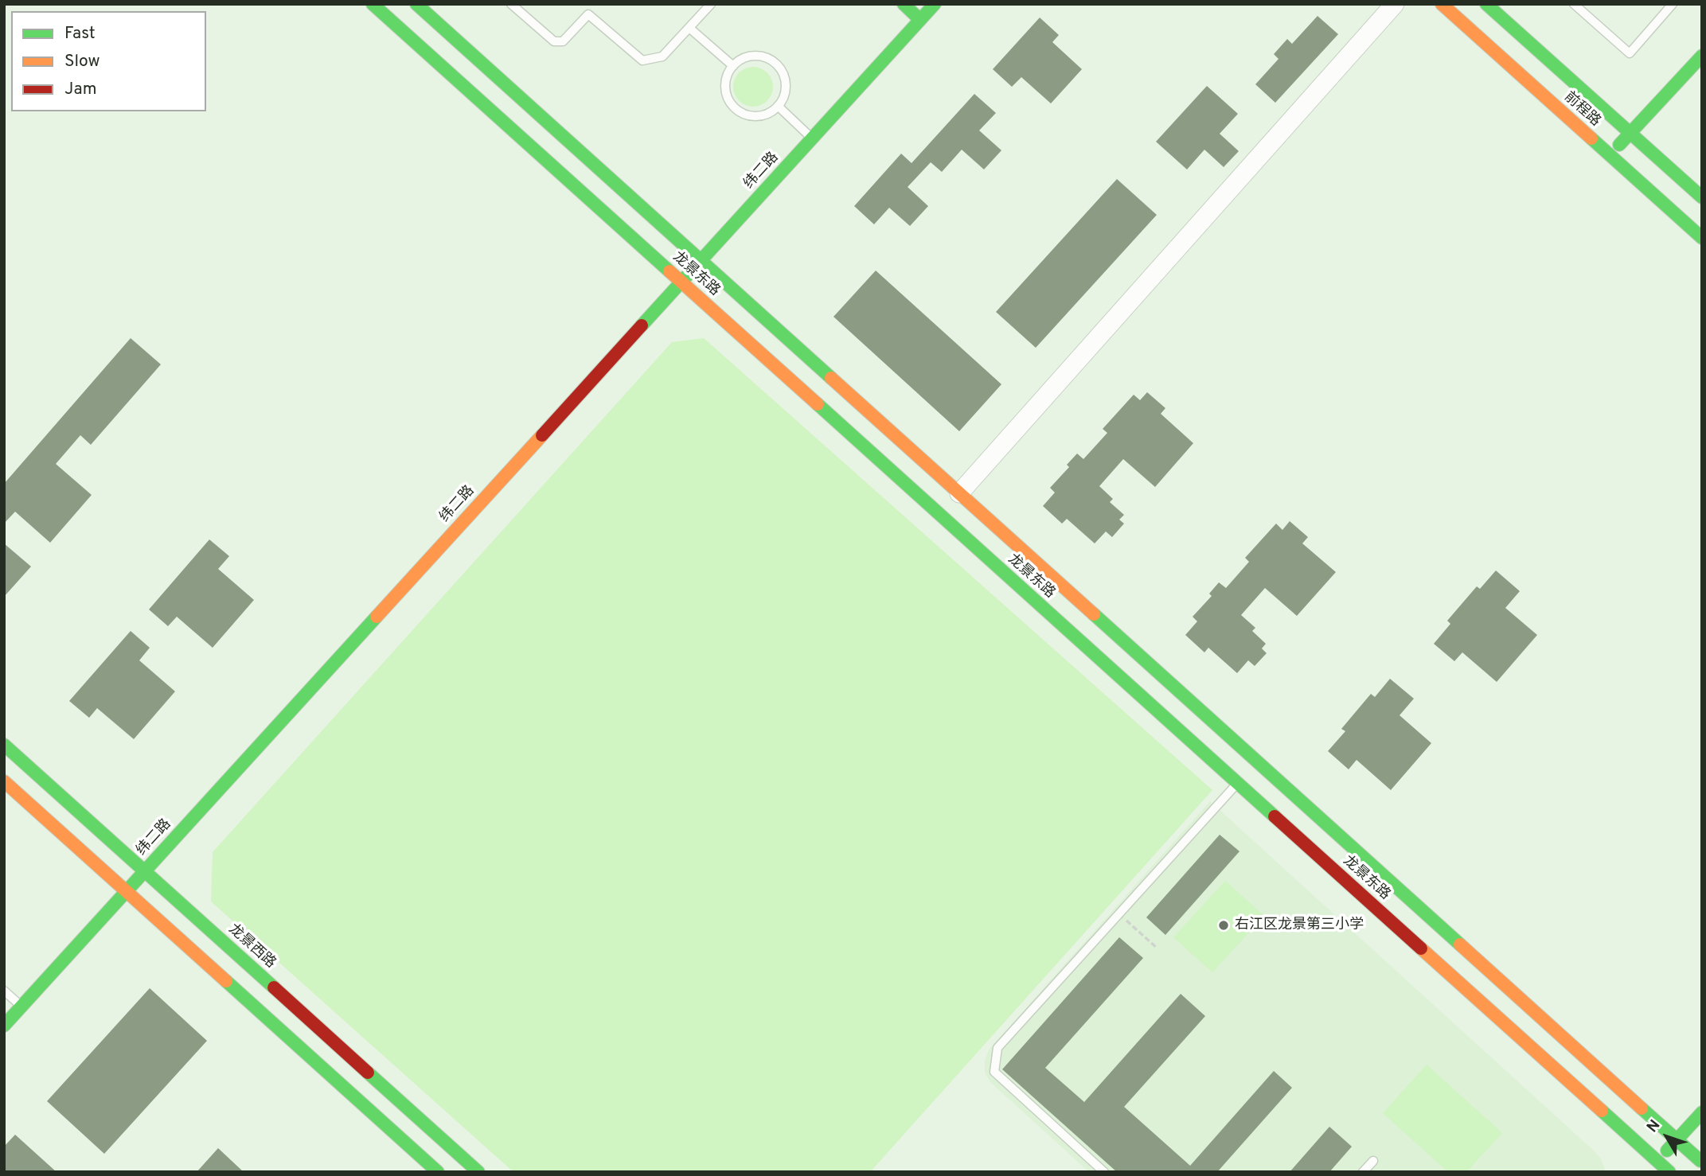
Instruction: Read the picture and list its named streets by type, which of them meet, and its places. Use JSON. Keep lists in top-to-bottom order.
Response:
{
  "streets": {
    "main road": [
      "前程路",
      "纬二路",
      "龙景东路",
      "龙景西路"
    ]
  },
  "crossings": [
    ["纬二路", "龙景东路"],
    ["纬二路", "龙景西路"]
  ],
  "places": ["右江区龙景第三小学"],
  "legend": ["Fast", "Slow", "Jam"],
  "north": "top left"
}
